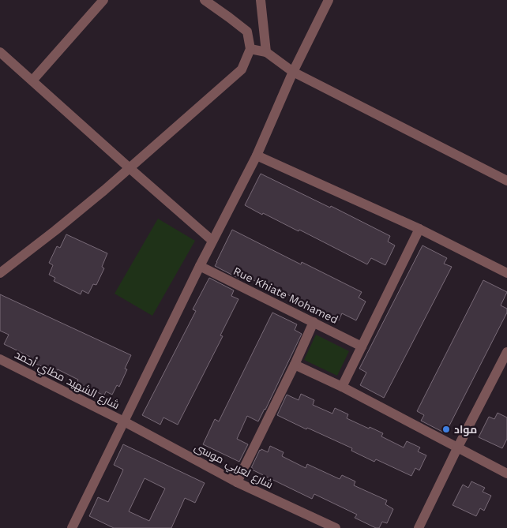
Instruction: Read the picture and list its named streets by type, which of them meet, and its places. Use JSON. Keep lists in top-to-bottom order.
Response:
{
  "streets": {
    "street": ["Rue Khiate Mohamed", "شارع الشهيد مطاي أحمد", "شارع لعربي موسى"]
  },
  "crossings": [
    ["شارع الشهيد مطاي أحمد", "شارع لعربي موسى"]
  ],
  "places": ["مواد"]
}
